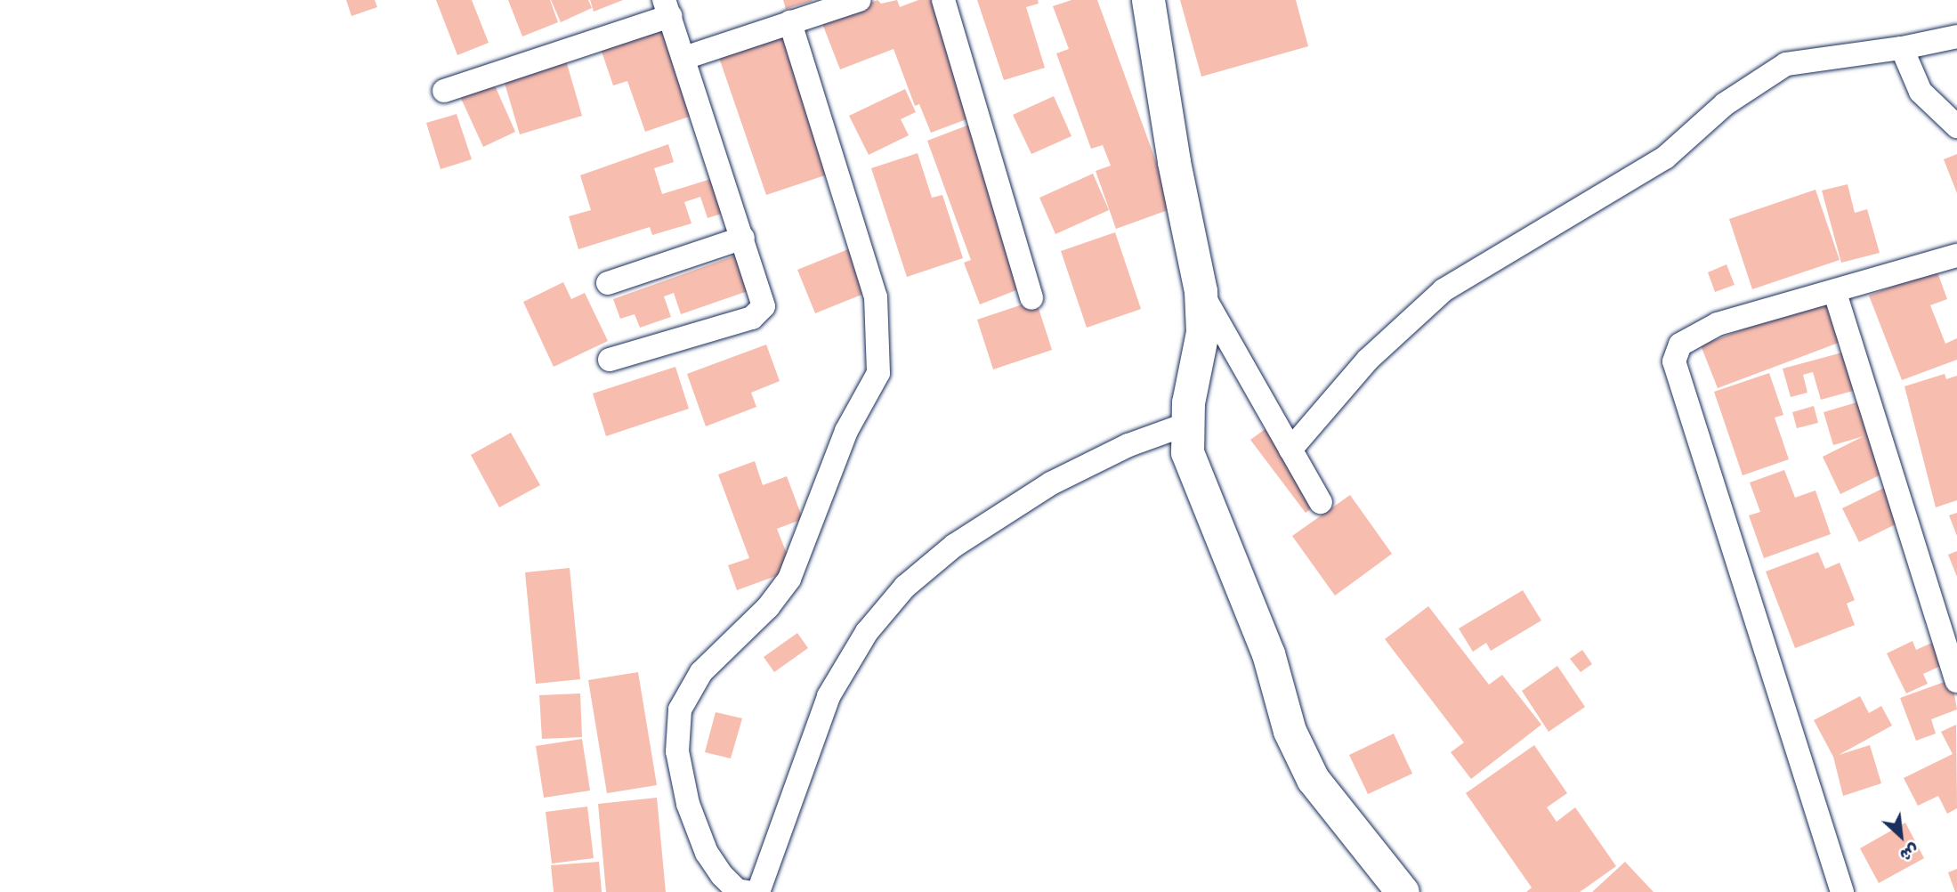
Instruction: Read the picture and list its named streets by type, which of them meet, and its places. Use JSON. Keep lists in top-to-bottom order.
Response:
{
  "north": "bottom right"
}
